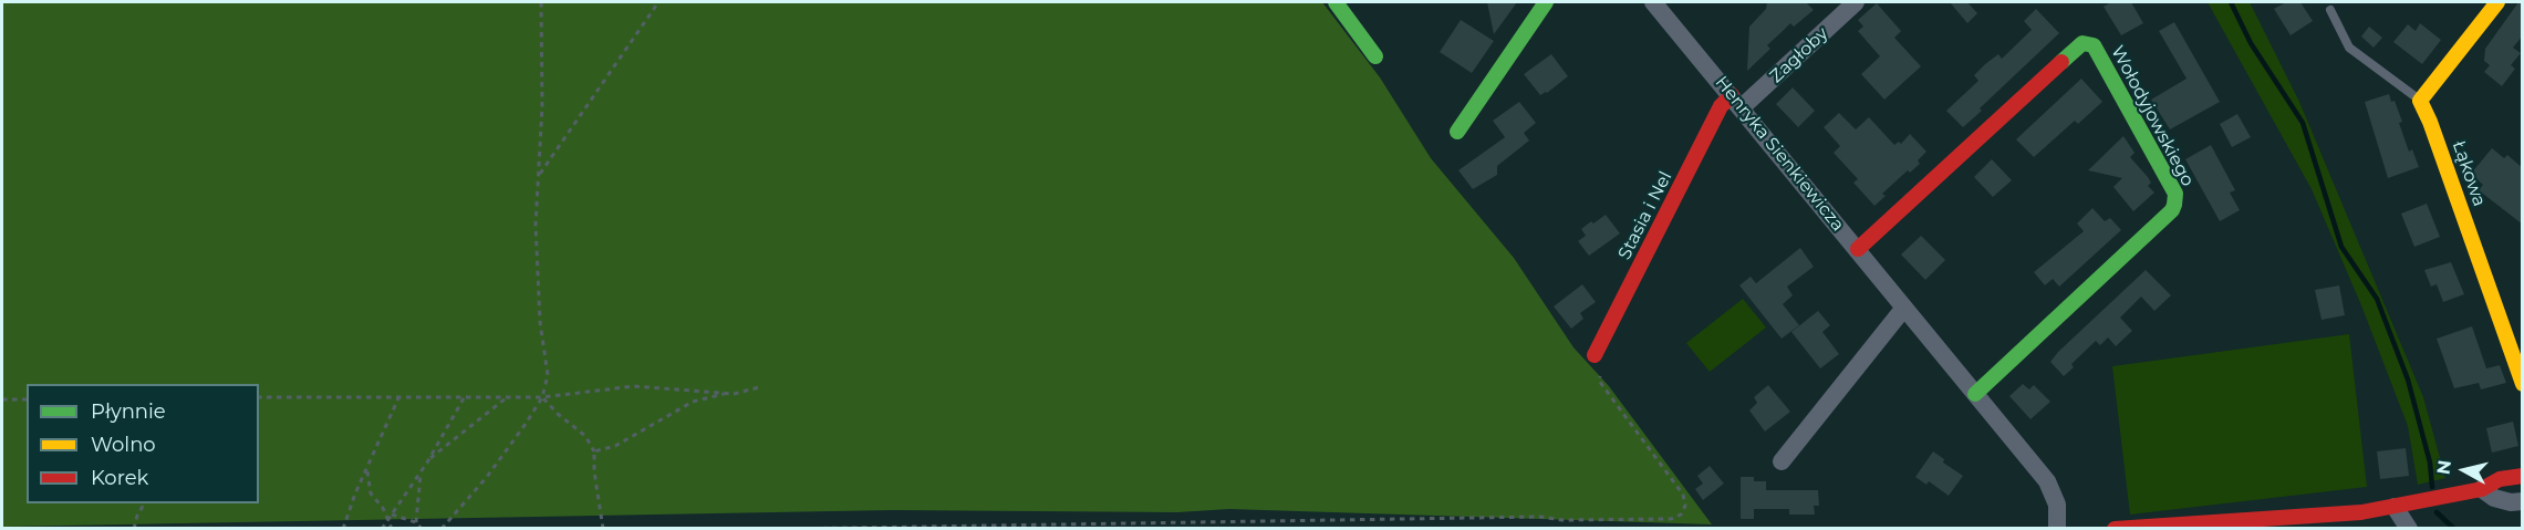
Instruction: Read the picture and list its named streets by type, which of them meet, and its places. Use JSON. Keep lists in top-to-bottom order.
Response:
{
  "streets": {
    "street": [
      "Zagłoby",
      "Wołodyjowskiego",
      "Henryka Sienkiewicza",
      "Łąkowa",
      "Stasia i Nel"
    ]
  },
  "crossings": [
    ["Zagłoby", "Henryka Sienkiewicza"],
    ["Zagłoby", "Stasia i Nel"],
    ["Wołodyjowskiego", "Henryka Sienkiewicza"],
    ["Henryka Sienkiewicza", "Stasia i Nel"]
  ],
  "legend": ["Płynnie", "Wolno", "Korek"],
  "north": "left"
}
